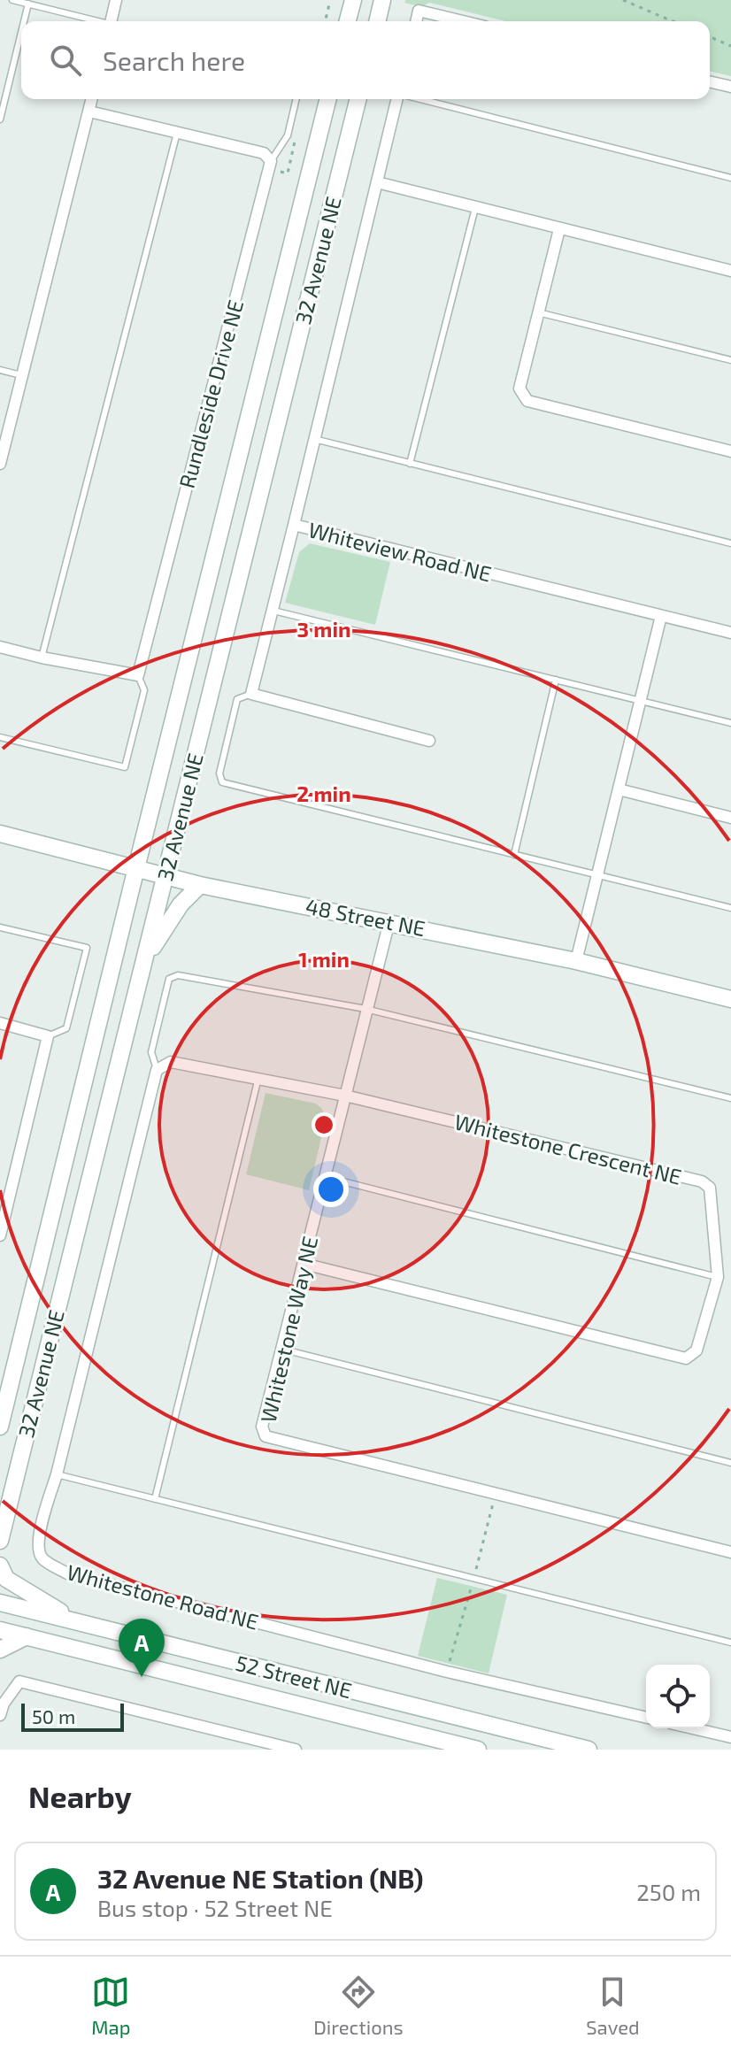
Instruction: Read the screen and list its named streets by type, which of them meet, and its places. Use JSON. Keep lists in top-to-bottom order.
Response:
{
  "streets": {
    "main road": ["32 Avenue NE", "48 Street NE", "52 Street NE"],
    "street": [
      "Rundleside Drive NE",
      "Whiteview Road NE",
      "Whitestone Crescent NE",
      "Whitestone Way NE",
      "Whitestone Road NE"
    ]
  },
  "crossings": [
    ["32 Avenue NE", "48 Street NE"],
    ["48 Street NE", "Whitestone Way NE"],
    ["Whitestone Crescent NE", "Whitestone Way NE"],
    ["Whitestone Crescent NE", "Whitestone Road NE"]
  ],
  "scale_bar": "50 m",
  "page": {
    "search": "Search here",
    "pins": "A",
    "scale": "50 m",
    "heading": "Nearby",
    "list": [
      {
        "mark": "A",
        "name": "32 Avenue NE Station (NB)",
        "note": "Bus stop · 52 Street NE",
        "value": "250 m"
      }
    ],
    "nav": ["Map", "Directions", "Saved"]
  },
  "rings": ["3 min", "2 min", "1 min"]
}
